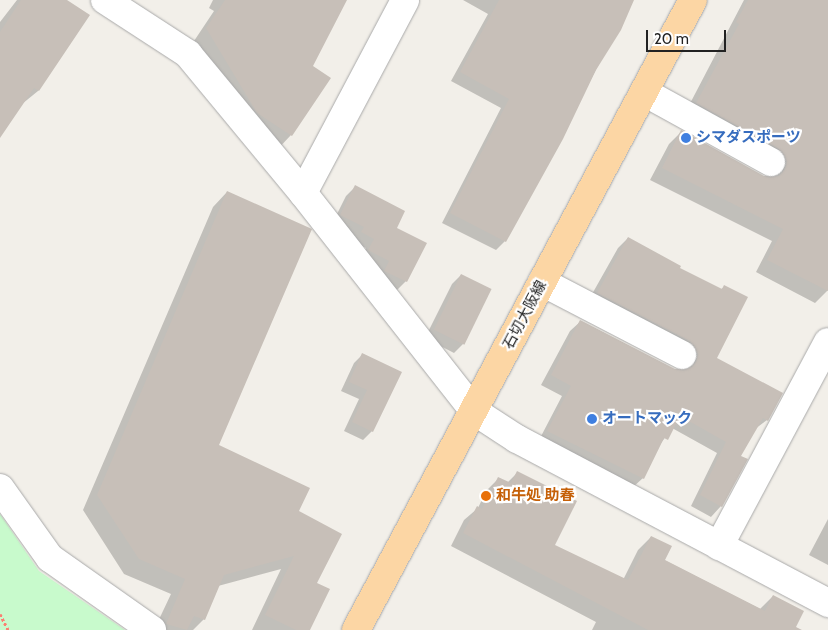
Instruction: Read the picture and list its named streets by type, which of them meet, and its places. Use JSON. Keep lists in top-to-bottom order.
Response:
{
  "streets": {
    "main road": ["石切大阪線"]
  },
  "places": ["シマダスポーツ", "オートマック", "和牛処 助春"],
  "scale_bar": "20 m"
}
